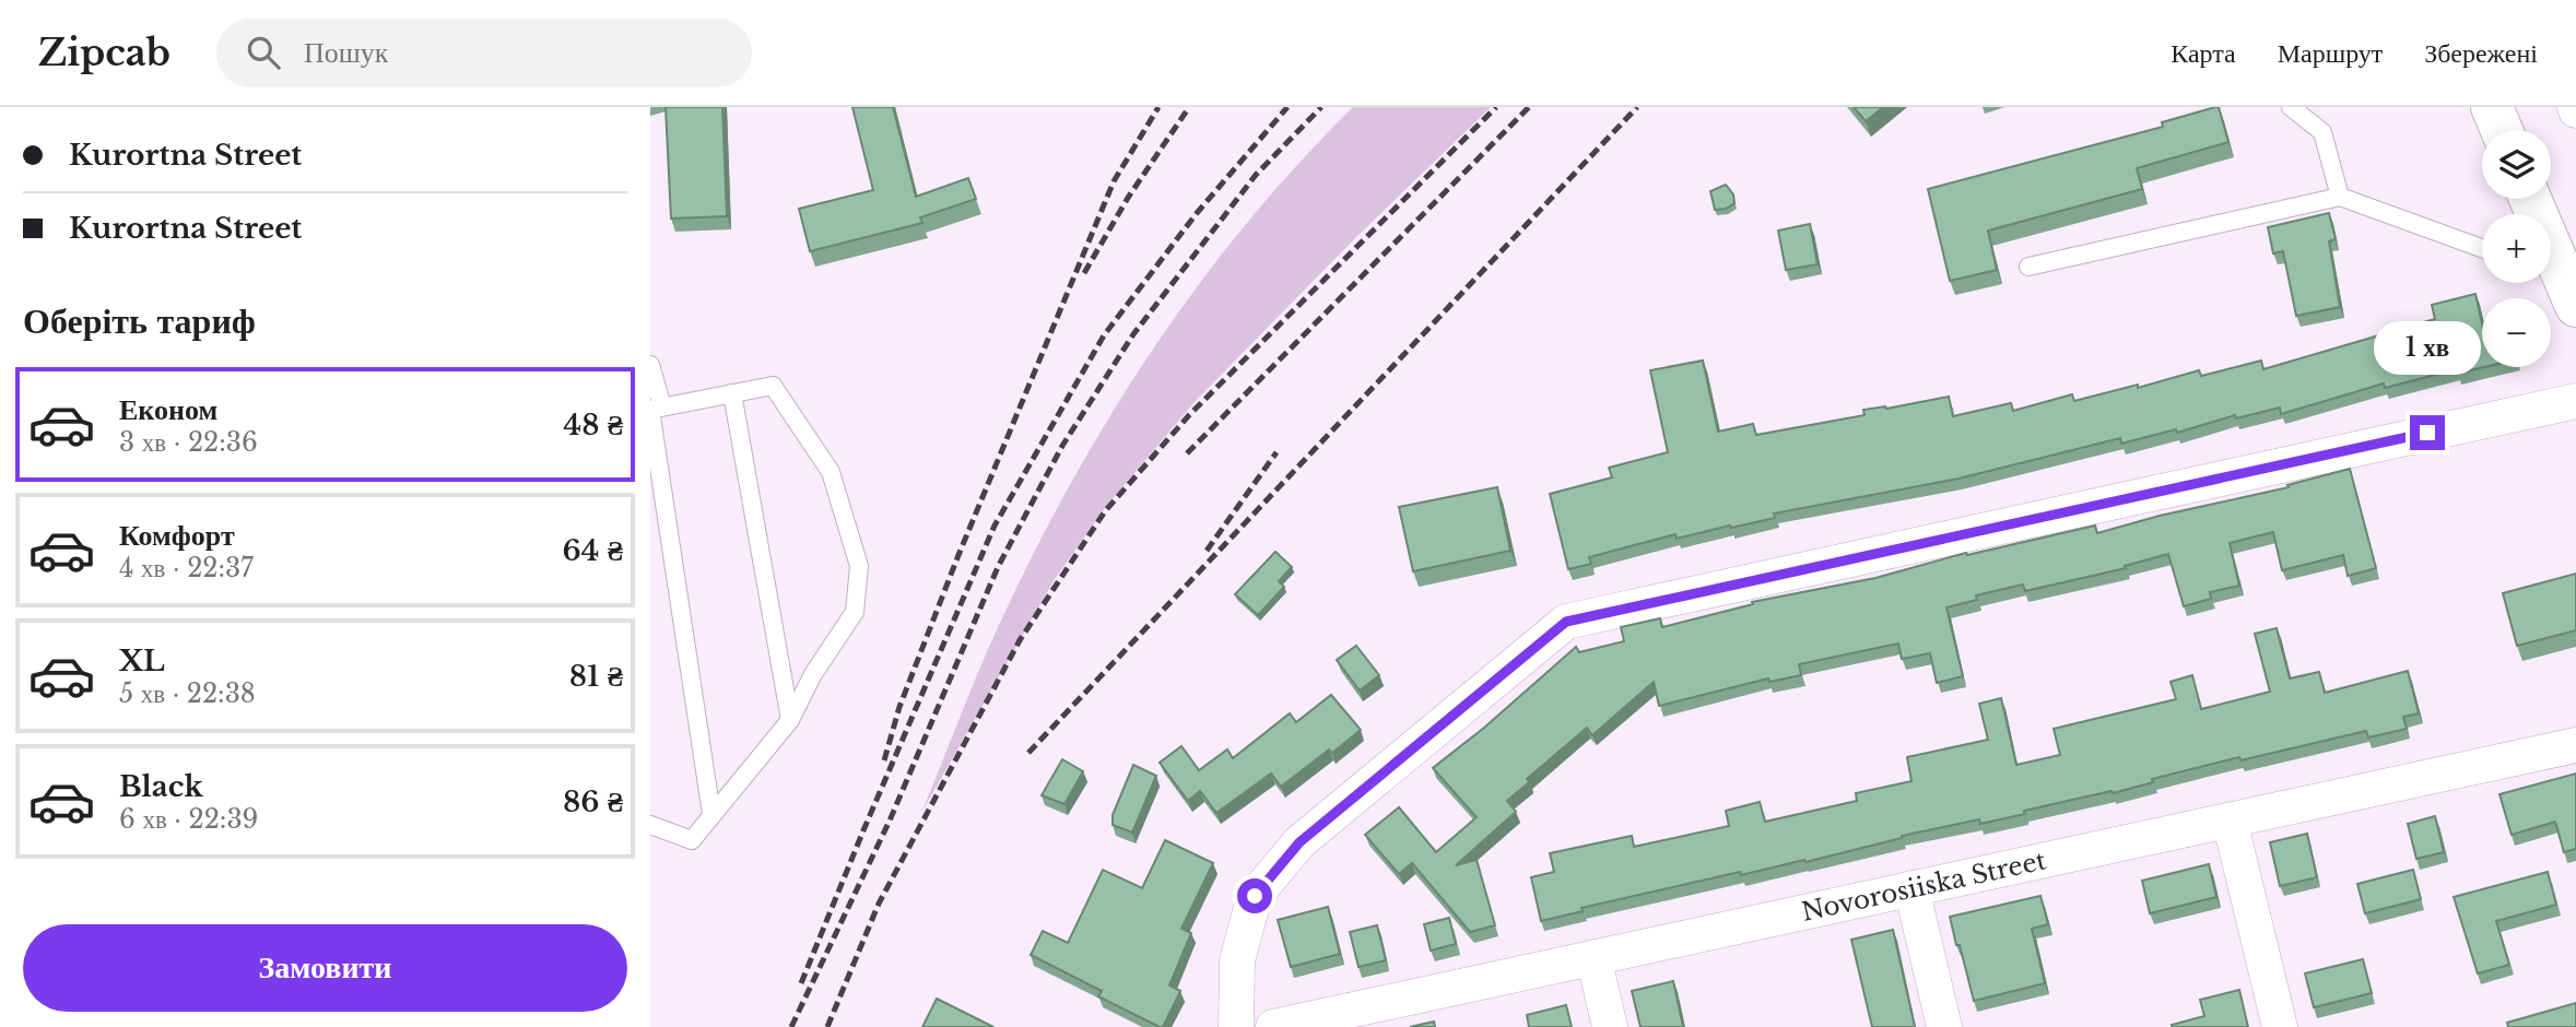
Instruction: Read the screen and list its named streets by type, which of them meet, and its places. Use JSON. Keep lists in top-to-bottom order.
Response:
{
  "streets": {
    "street": ["Novorosiiska Street"]
  },
  "page": {
    "header": "Zipcab",
    "search": "Пошук",
    "nav": ["Карта", "Маршрут", "Збережені"],
    "banner": ["Kurortna Street", "Kurortna Street"],
    "map_buttons": ["+", "−"],
    "heading": "Оберіть тариф",
    "bubble": "1 хв",
    "list": [
      {
        "name": "Економ",
        "note": "3 хв · 22:36",
        "value": "48 ₴"
      },
      {
        "name": "Комфорт",
        "note": "4 хв · 22:37",
        "value": "64 ₴"
      },
      {
        "name": "XL",
        "note": "5 хв · 22:38",
        "value": "81 ₴"
      },
      {
        "name": "Black",
        "note": "6 хв · 22:39",
        "value": "86 ₴"
      }
    ],
    "buttons": "Замовити"
  }
}
